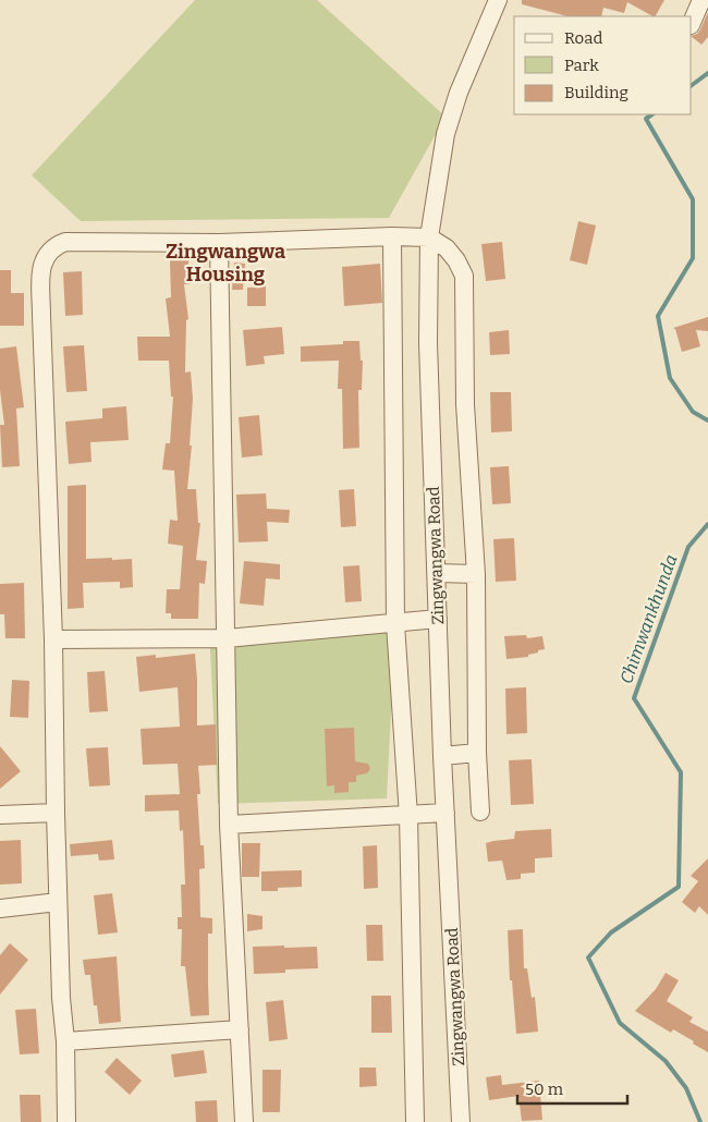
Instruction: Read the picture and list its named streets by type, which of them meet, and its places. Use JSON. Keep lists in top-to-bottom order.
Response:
{
  "streets": {
    "street": ["Zingwangwa Road"]
  },
  "districts": ["Zingwangwa Housing"],
  "water": ["Chimwankhunda"],
  "legend": ["Road", "Park", "Building"],
  "scale_bar": "50 m"
}
